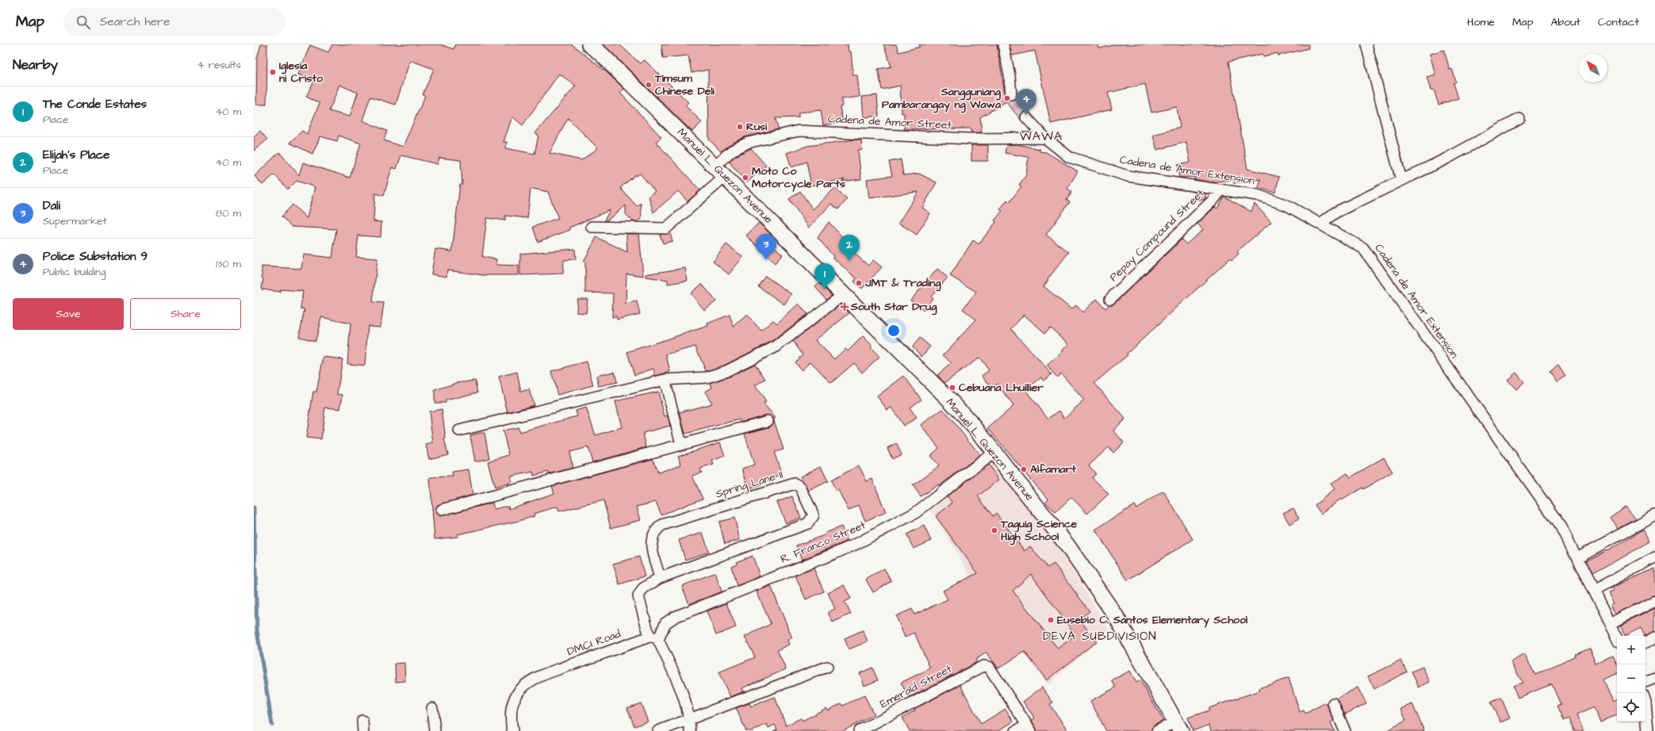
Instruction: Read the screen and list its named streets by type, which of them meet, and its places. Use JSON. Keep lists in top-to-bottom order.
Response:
{
  "streets": {
    "main road": ["Manuel L. Quezon Avenue"],
    "street": [
      "Cadena de Amor Street",
      "Cadena de Amor Extension",
      "Pepay Compound Street",
      "Spring Lane II",
      "R. Franco Street",
      "DMCI Road",
      "Emerald Street"
    ]
  },
  "crossings": [
    ["Cadena de Amor Street", "Cadena de Amor Extension"],
    ["Cadena de Amor Street", "Manuel L. Quezon Avenue"],
    ["Cadena de Amor Extension", "Pepay Compound Street"],
    ["Manuel L. Quezon Avenue", "R. Franco Street"],
    ["Spring Lane II", "R. Franco Street"],
    ["Spring Lane II", "DMCI Road"],
    ["R. Franco Street", "DMCI Road"]
  ],
  "districts": ["WAWA", "DEVA SUBDIVISION"],
  "places": {
    "other": [
      "Iglesia ni Cristo",
      "Timsum Chinese Deli",
      "Sangguniang Pambarangay ng Wawa",
      "Rusi",
      "Moto Co Motorcycle Parts",
      "JMT & Trading",
      "Cebuana Lhuillier",
      "Alfamart",
      "Taguig Science High School",
      "Eusebio C. Santos Elementary School"
    ],
    "health": ["South Star Drug"]
  },
  "north": "top left",
  "page": {
    "header": "Map",
    "search": "Search here",
    "nav": [
      "Home",
      "Map",
      "About",
      "Contact"
    ],
    "heading": ["Nearby", "4 results"],
    "list": [
      {
        "mark": "1",
        "name": "The Conde Estates",
        "note": "Place",
        "value": "40 m"
      },
      {
        "mark": "2",
        "name": "Elijah's Place",
        "note": "Place",
        "value": "40 m"
      },
      {
        "mark": "3",
        "name": "Dali",
        "note": "Supermarket",
        "value": "80 m"
      },
      {
        "mark": "4",
        "name": "Police Substation 9",
        "note": "Public building",
        "value": "130 m"
      }
    ],
    "pins": [
      "4",
      "3",
      "2",
      "1"
    ],
    "buttons": ["Save", "Share"],
    "map_buttons": ["+", "−"]
  }
}
